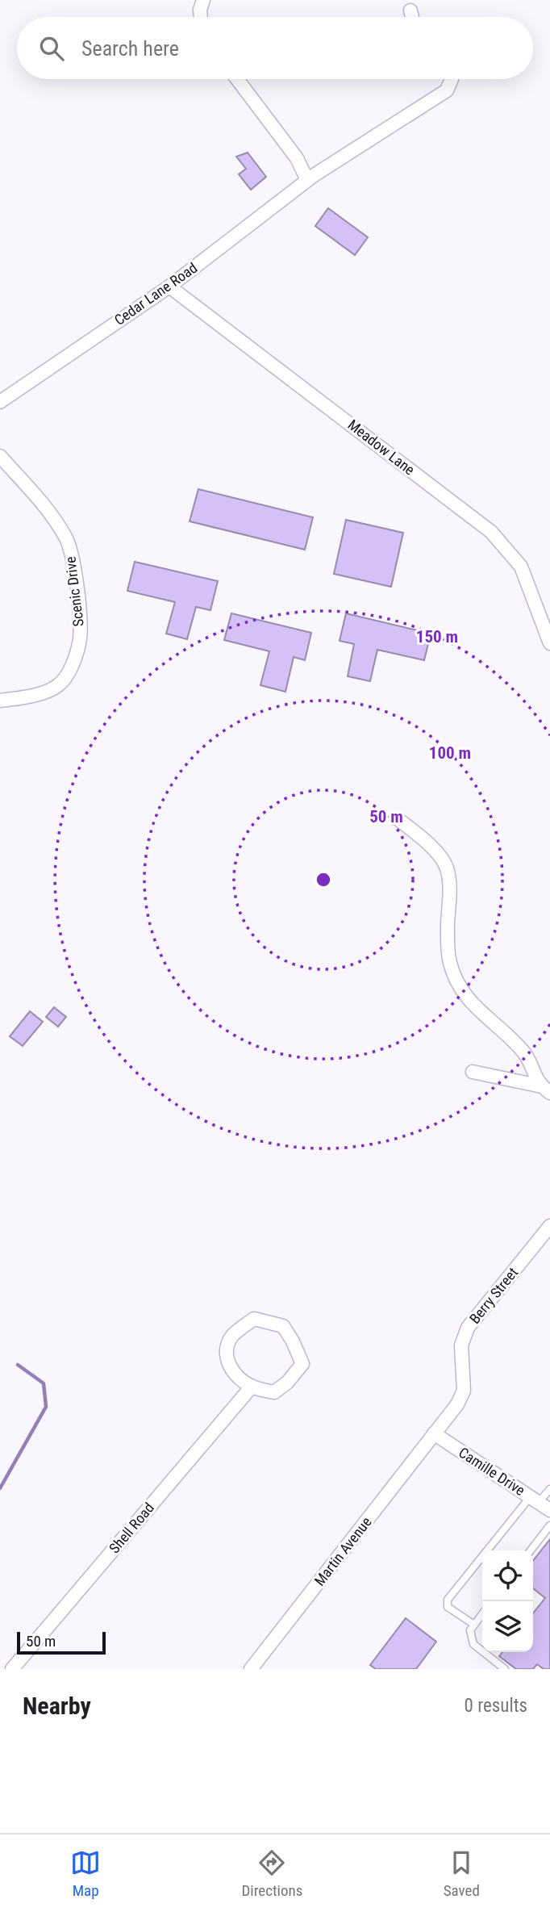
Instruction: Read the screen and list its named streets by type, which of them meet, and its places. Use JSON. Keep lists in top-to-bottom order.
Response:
{
  "streets": {
    "street": [
      "Cedar Lane Road",
      "Meadow Lane",
      "Scenic Drive",
      "Berry Street",
      "Camille Drive",
      "Shell Road",
      "Martin Avenue"
    ]
  },
  "crossings": [
    ["Cedar Lane Road", "Meadow Lane"],
    ["Berry Street", "Camille Drive"],
    ["Berry Street", "Martin Avenue"],
    ["Camille Drive", "Martin Avenue"]
  ],
  "scale_bar": "50 m",
  "page": {
    "search": "Search here",
    "scale": "50 m",
    "heading": ["Nearby", "0 results"],
    "nav": ["Map", "Directions", "Saved"]
  },
  "rings": ["150 m", "100 m", "50 m"]
}
